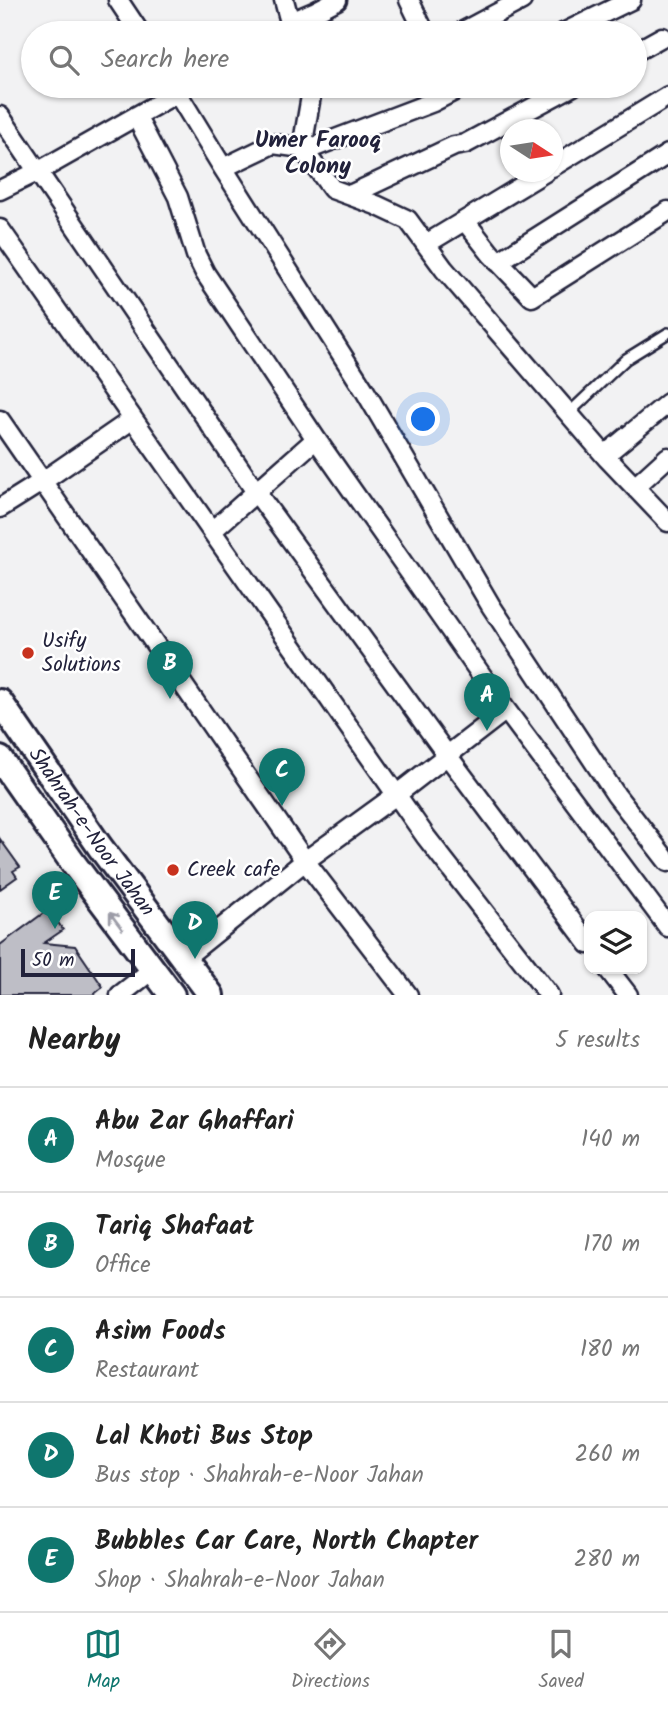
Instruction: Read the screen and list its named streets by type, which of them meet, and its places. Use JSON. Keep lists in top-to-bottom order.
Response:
{
  "streets": {
    "main road": ["Shahrah-e-Noor Jahan"]
  },
  "districts": ["Umer Farooq Colony"],
  "places": ["Usify Solutions", "Creek cafe"],
  "scale_bar": "50 m",
  "north": "right",
  "page": {
    "search": "Search here",
    "pins": [
      "B",
      "A",
      "C",
      "E",
      "D"
    ],
    "scale": "50 m",
    "heading": ["Nearby", "5 results"],
    "list": [
      {
        "mark": "A",
        "name": "Abu Zar Ghaffari",
        "note": "Mosque",
        "value": "140 m"
      },
      {
        "mark": "B",
        "name": "Tariq Shafaat",
        "note": "Office",
        "value": "170 m"
      },
      {
        "mark": "C",
        "name": "Asim Foods",
        "note": "Restaurant",
        "value": "180 m"
      },
      {
        "mark": "D",
        "name": "Lal Khoti Bus Stop",
        "note": "Bus stop · Shahrah-e-Noor Jahan",
        "value": "260 m"
      },
      {
        "mark": "E",
        "name": "Bubbles Car Care, North Chapter",
        "note": "Shop · Shahrah-e-Noor Jahan",
        "value": "280 m"
      }
    ],
    "nav": ["Map", "Directions", "Saved"]
  }
}
